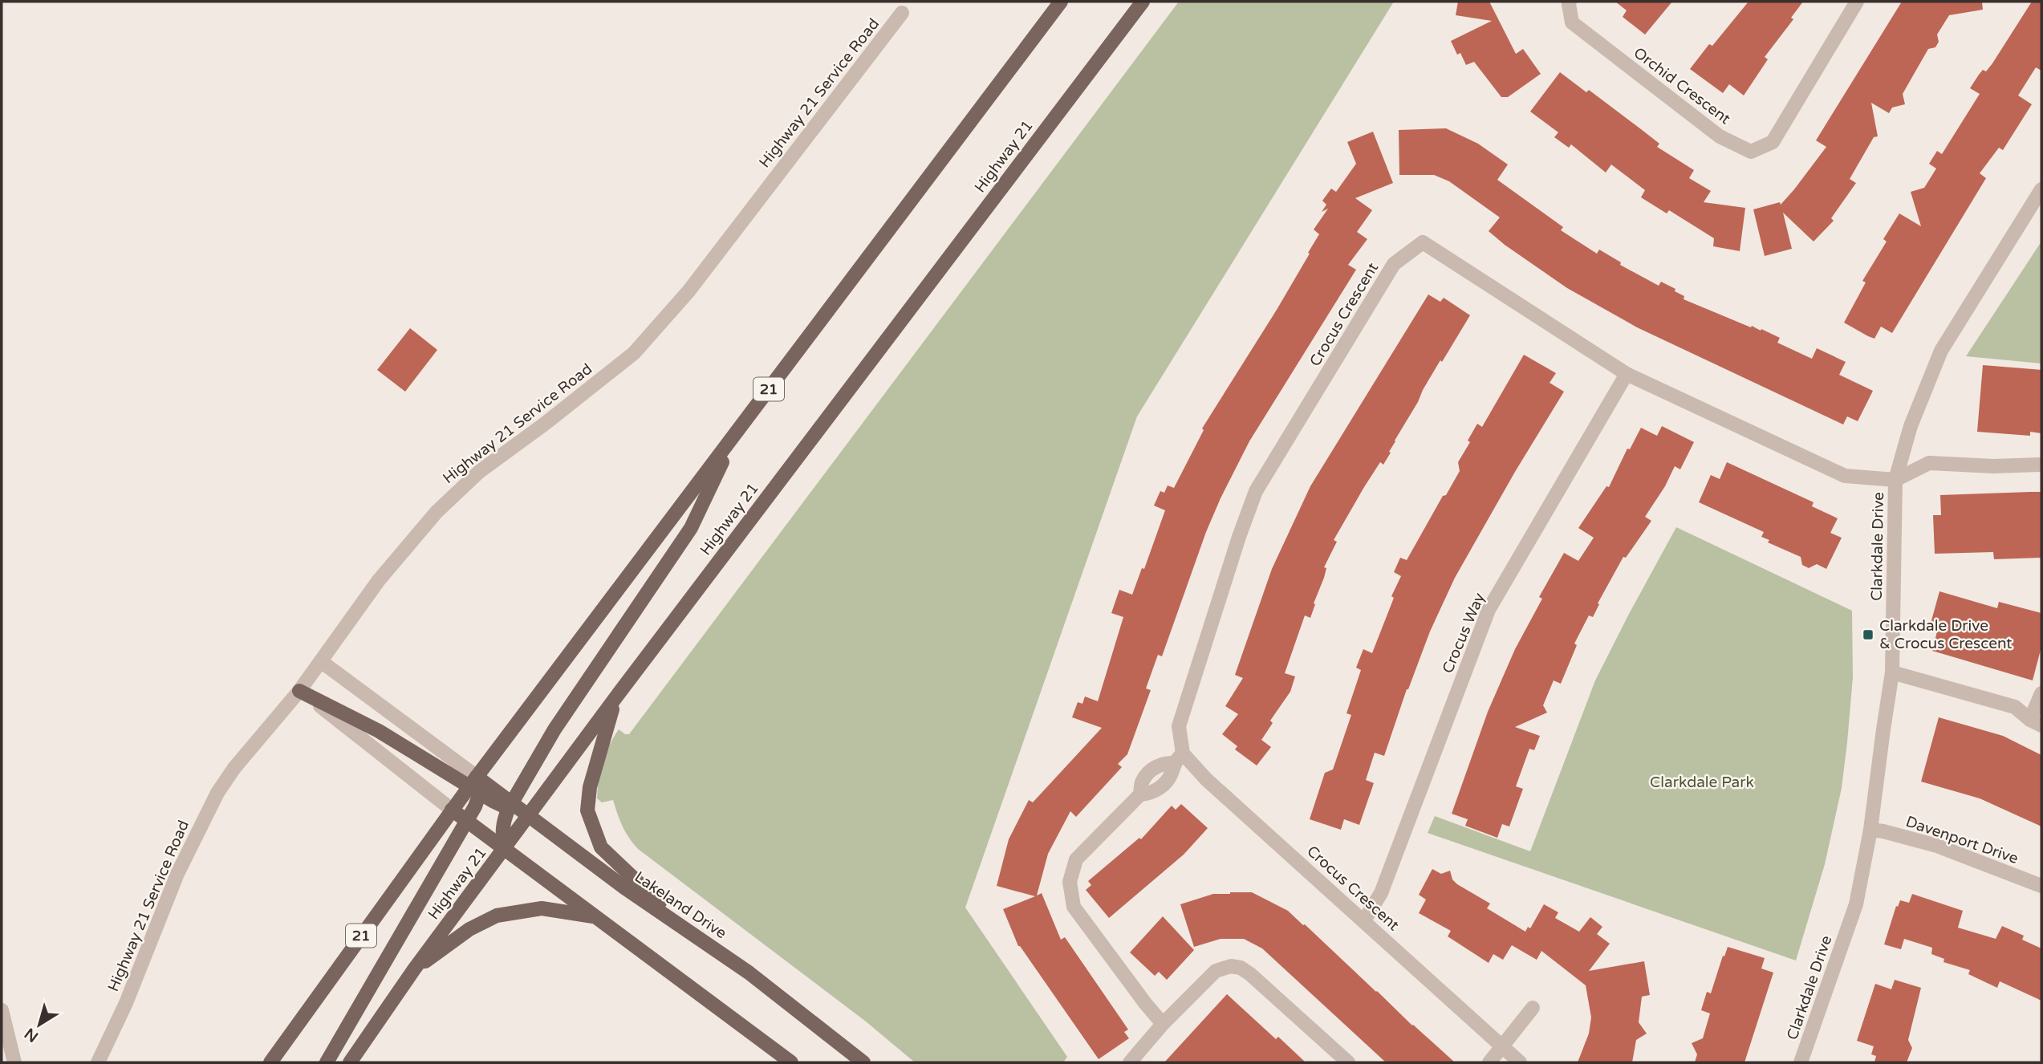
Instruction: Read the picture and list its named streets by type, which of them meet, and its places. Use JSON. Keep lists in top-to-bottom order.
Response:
{
  "streets": {
    "main road": ["Highway 21", "21", "Lakeland Drive"],
    "street": [
      "Orchid Crescent",
      "Highway 21 Service Road",
      "Crocus Crescent",
      "Clarkdale Drive",
      "Crocus Way",
      "Davenport Drive"
    ]
  },
  "crossings": [
    ["Highway 21 Service Road", "Lakeland Drive"],
    ["Highway 21", "Lakeland Drive"],
    ["Crocus Crescent", "Clarkdale Drive"],
    ["Crocus Crescent", "Crocus Way"],
    ["21", "Lakeland Drive"],
    ["Clarkdale Drive", "Davenport Drive"]
  ],
  "parks": ["Clarkdale Park"],
  "places": {
    "transit": ["Clarkdale Drive & Crocus Crescent"]
  },
  "north": "bottom left"
}
